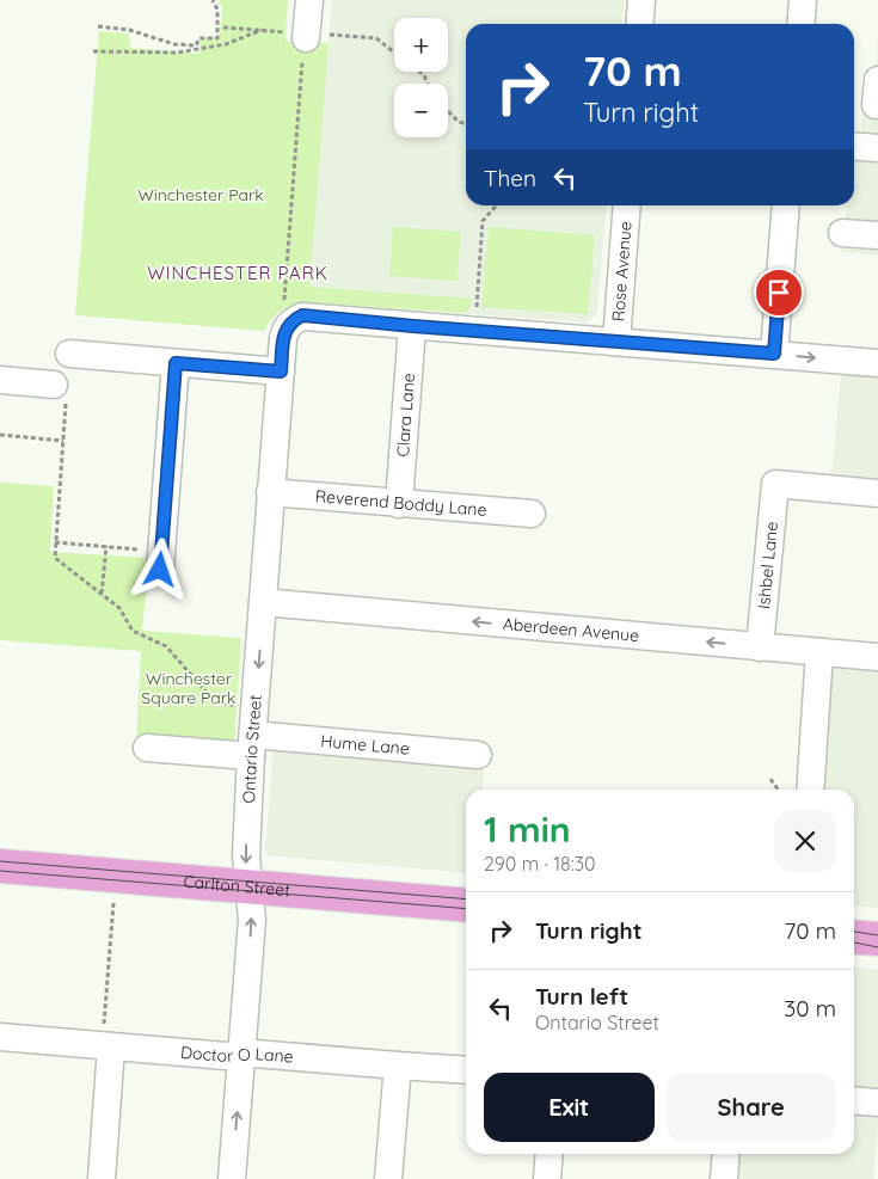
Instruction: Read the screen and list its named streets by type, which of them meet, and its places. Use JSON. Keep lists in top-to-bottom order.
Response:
{
  "streets": {
    "main road": ["Carlton Street"],
    "street": [
      "Rose Avenue",
      "Clara Lane",
      "Reverend Boddy Lane",
      "Ishbel Lane",
      "Aberdeen Avenue",
      "Hume Lane",
      "Ontario Street",
      "Doctor O Lane"
    ]
  },
  "crossings": [
    ["Clara Lane", "Reverend Boddy Lane"],
    ["Reverend Boddy Lane", "Ontario Street"],
    ["Ishbel Lane", "Aberdeen Avenue"],
    ["Aberdeen Avenue", "Ontario Street"],
    ["Hume Lane", "Ontario Street"],
    ["Ontario Street", "Carlton Street"],
    ["Ontario Street", "Doctor O Lane"]
  ],
  "one_way": ["Aberdeen Avenue"],
  "districts": ["WINCHESTER PARK"],
  "parks": ["Winchester Park", "Winchester Square Park"],
  "page": {
    "map_buttons": ["+", "−"],
    "turn": ["70 m", "Turn right"],
    "then": "Then",
    "heading": ["1 min", "290 m · 18:30"],
    "list": [
      {
        "name": "Turn right",
        "value": "70 m"
      },
      {
        "name": "Turn left",
        "note": "Ontario Street",
        "value": "30 m"
      }
    ],
    "buttons": ["Exit", "Share"]
  }
}
